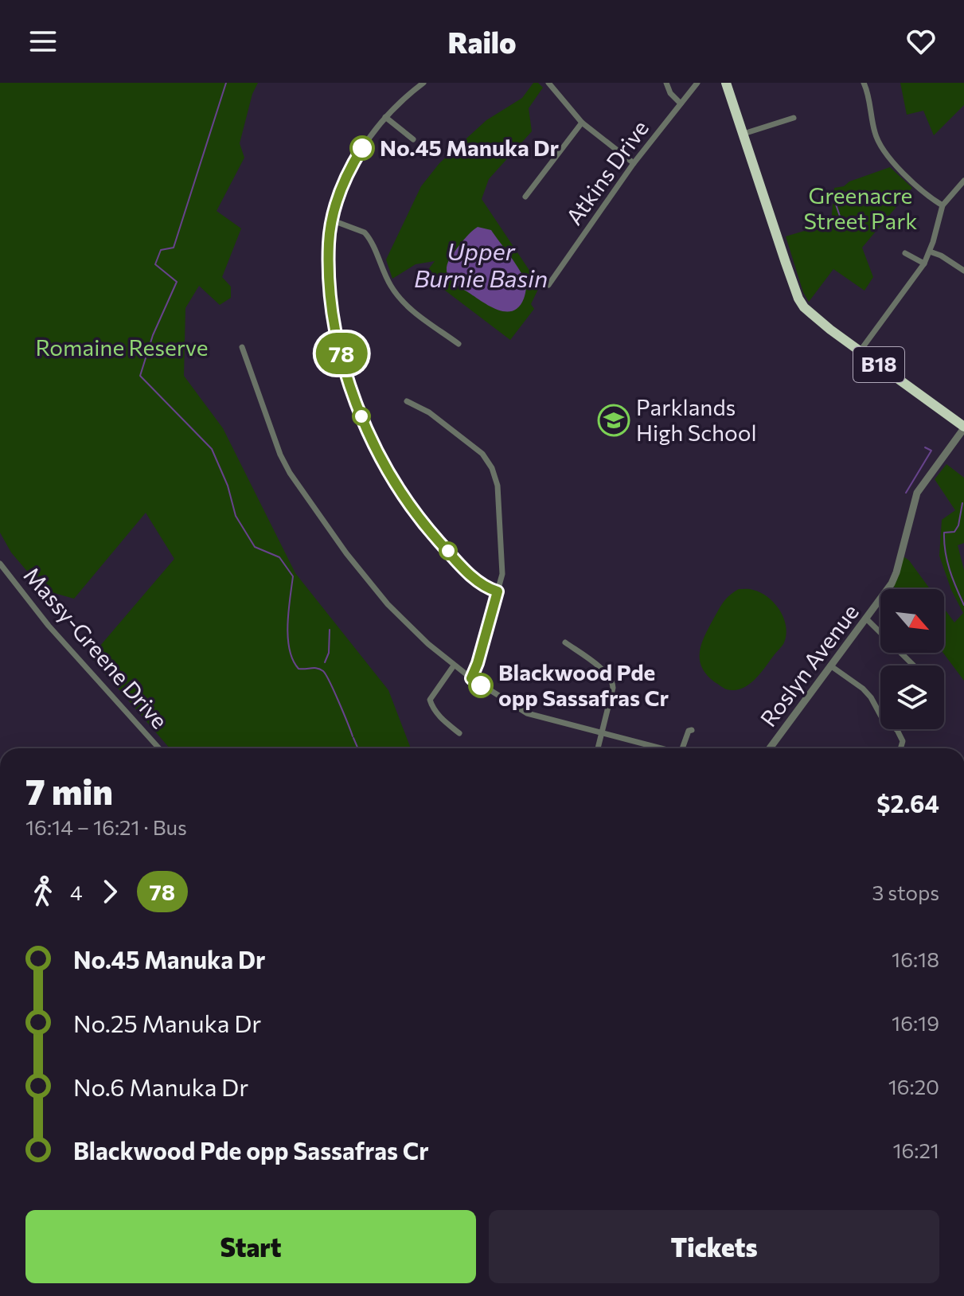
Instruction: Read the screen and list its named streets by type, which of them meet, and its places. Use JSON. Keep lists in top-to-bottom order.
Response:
{
  "streets": {
    "highway": ["B18"],
    "street": ["Atkins Drive", "Massy-Greene Drive", "Roslyn Avenue"]
  },
  "crossings": [
    ["B18", "Roslyn Avenue"]
  ],
  "water": ["Upper Burnie Basin"],
  "parks": ["Greenacre Street Park", "Romaine Reserve"],
  "places": {
    "other": ["No.45 Manuka Dr", "Blackwood Pde opp Sassafras Cr"],
    "school or university": ["Parklands High School"]
  },
  "lines": ["bus line 78"],
  "north": "bottom right",
  "page": {
    "header": "Railo",
    "on_map": "78",
    "heading": ["7 min", "16:14 – 16:21 · Bus", "$2.64"],
    "legs": ["4", "78", "3 stops"],
    "list": [
      {
        "name": "No.45 Manuka Dr",
        "value": "16:18"
      },
      {
        "name": "No.25 Manuka Dr",
        "value": "16:19"
      },
      {
        "name": "No.6 Manuka Dr",
        "value": "16:20"
      },
      {
        "name": "Blackwood Pde opp Sassafras Cr",
        "value": "16:21"
      }
    ],
    "buttons": ["Start", "Tickets"]
  }
}
